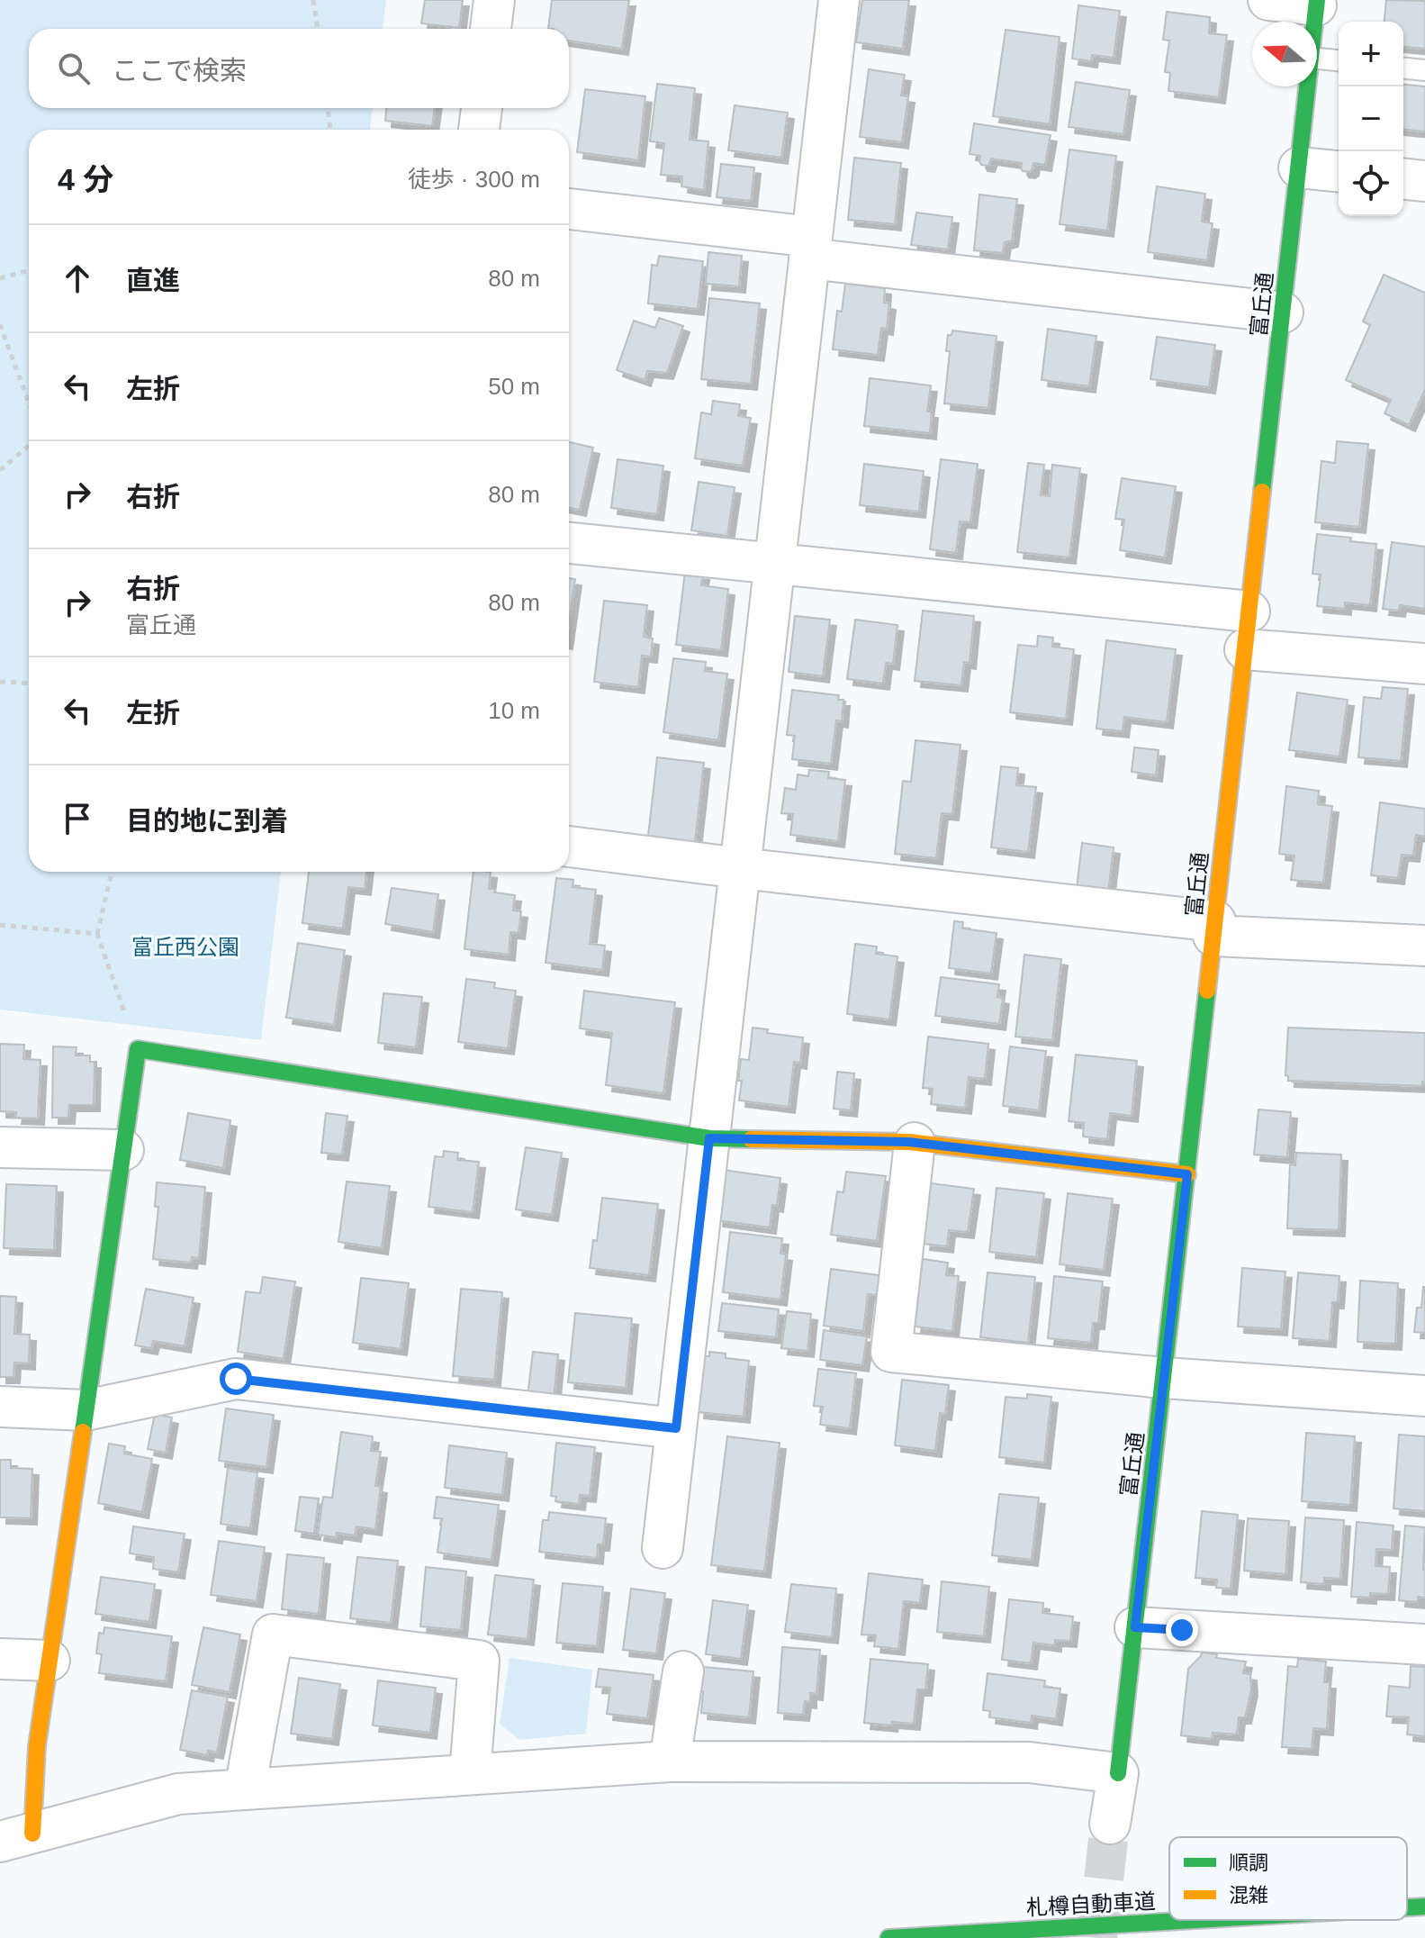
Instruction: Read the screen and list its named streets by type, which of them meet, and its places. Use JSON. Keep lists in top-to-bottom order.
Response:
{
  "streets": {
    "main road": ["富丘通", "札樽自動車道"]
  },
  "parks": ["富丘西公園"],
  "legend": ["順調", "混雑"],
  "north": "left",
  "page": {
    "map_buttons": ["+", "−"],
    "search": "ここで検索",
    "heading": ["4 分", "徒歩 · 300 m"],
    "list": [
      ["直進", "80 m"],
      ["左折", "50 m"],
      ["右折", "80 m"],
      ["右折", "富丘通", "80 m"],
      ["左折", "10 m"],
      "目的地に到着"
    ]
  }
}
